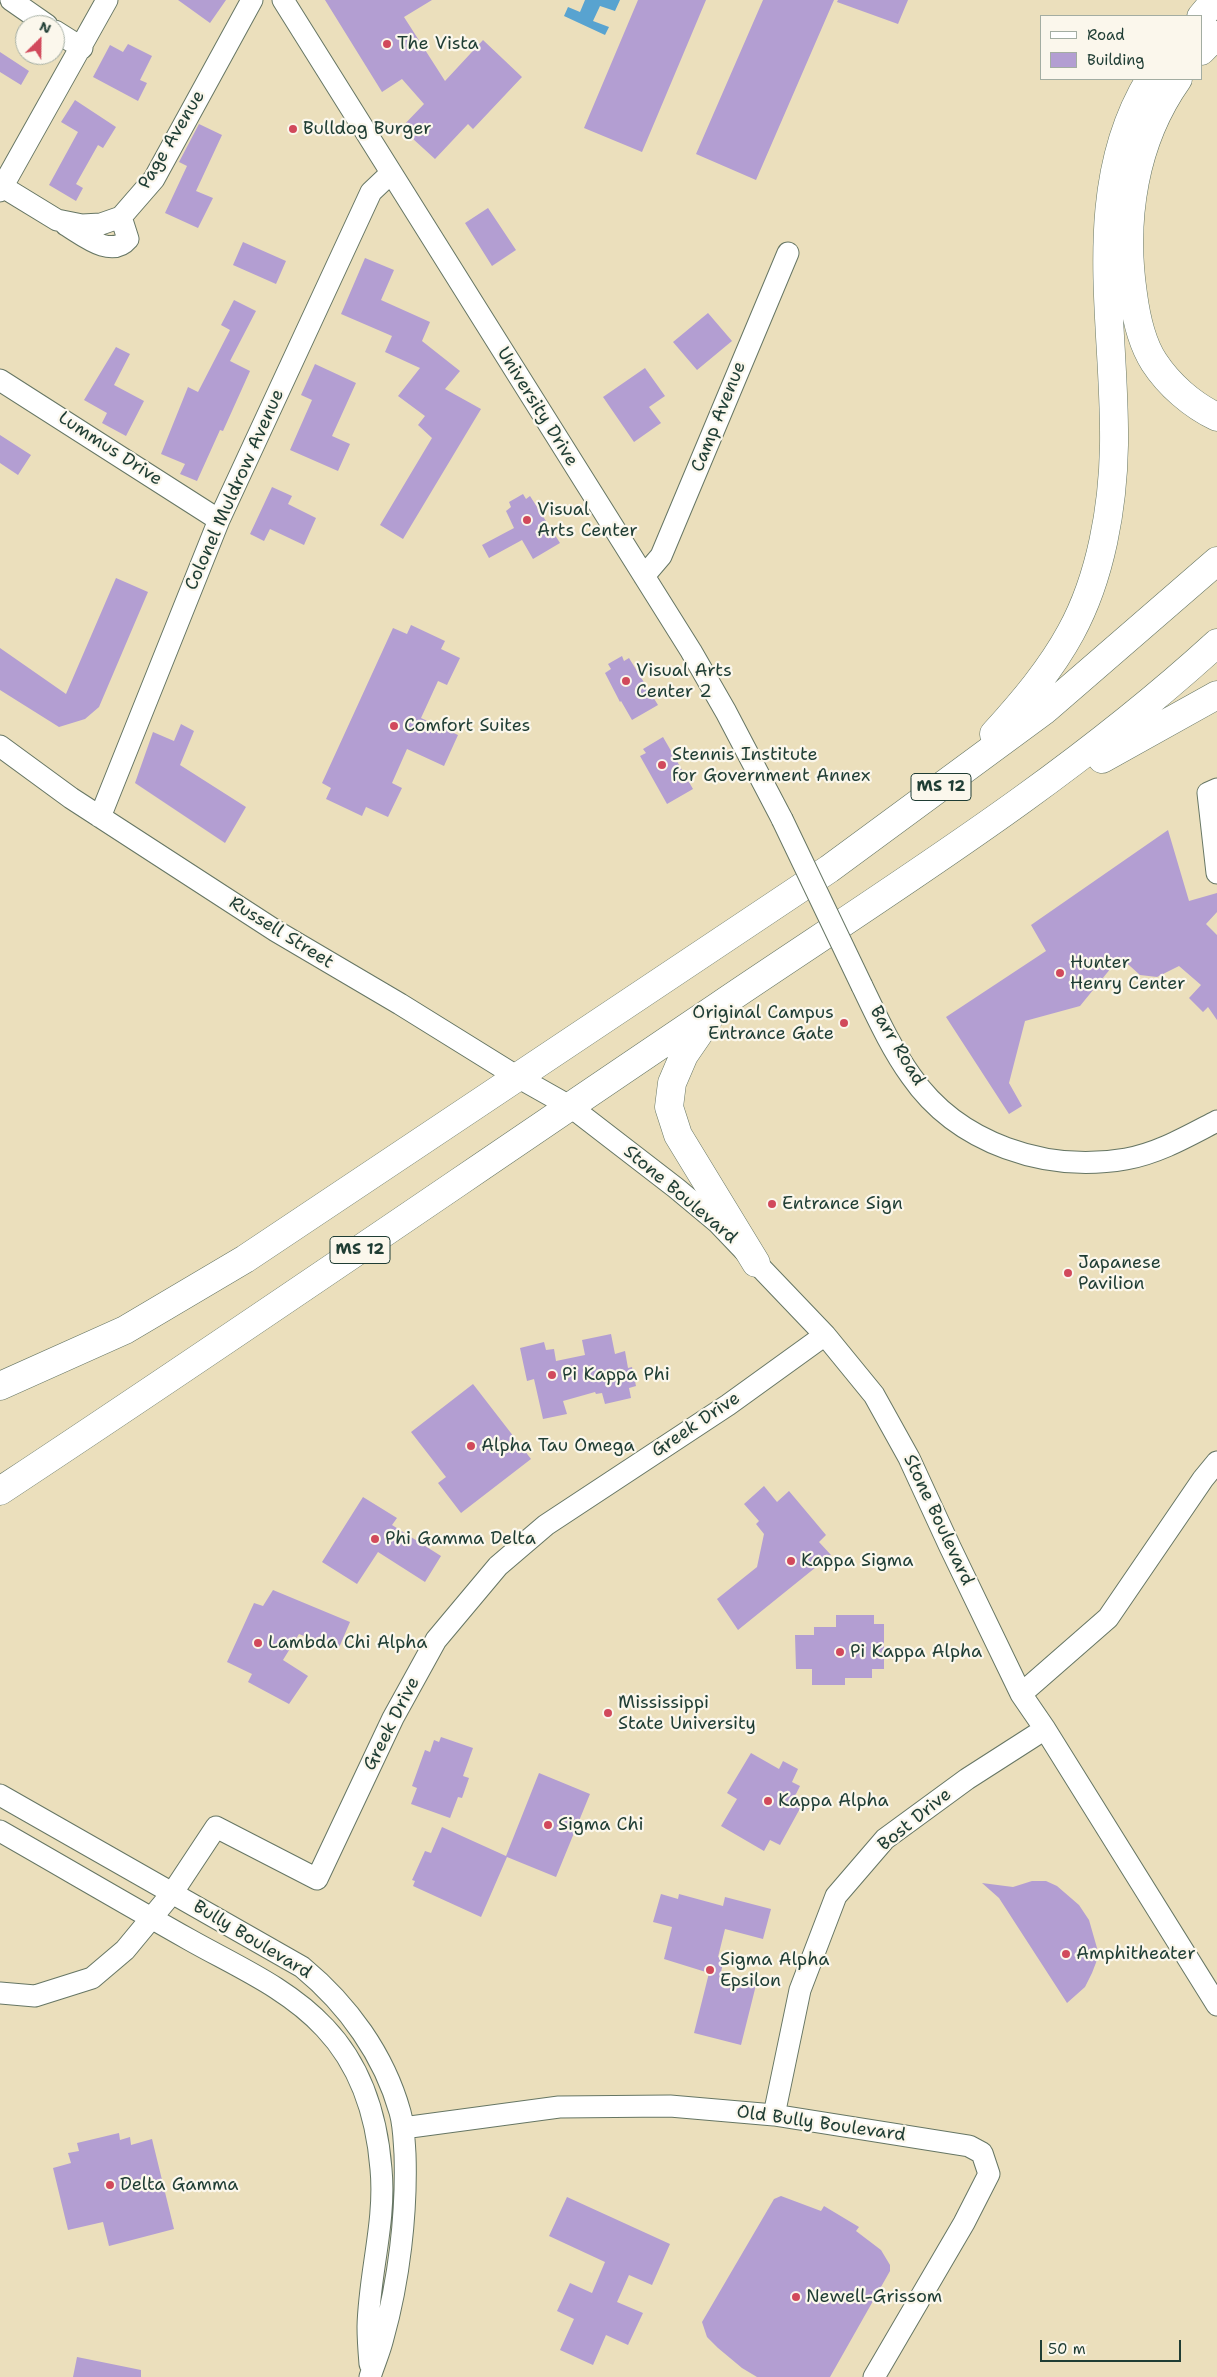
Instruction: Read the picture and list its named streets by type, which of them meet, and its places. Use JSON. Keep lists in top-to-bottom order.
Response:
{
  "streets": {
    "main road": ["MS 12"],
    "street": [
      "Page Avenue",
      "University Drive",
      "Camp Avenue",
      "Lummus Drive",
      "Colonel Muldrow Avenue",
      "Russell Street",
      "Barr Road",
      "Stone Boulevard",
      "Greek Drive",
      "Bost Drive",
      "Bully Boulevard",
      "Old Bully Boulevard"
    ]
  },
  "crossings": [
    ["University Drive", "Camp Avenue"],
    ["University Drive", "Colonel Muldrow Avenue"],
    ["University Drive", "Barr Road"],
    ["Lummus Drive", "Colonel Muldrow Avenue"],
    ["Colonel Muldrow Avenue", "Russell Street"],
    ["MS 12", "Russell Street"],
    ["MS 12", "Stone Boulevard"],
    ["Russell Street", "Stone Boulevard"],
    ["Stone Boulevard", "Greek Drive"],
    ["Stone Boulevard", "Bost Drive"],
    ["Greek Drive", "Bully Boulevard"],
    ["Bost Drive", "Old Bully Boulevard"],
    ["Bully Boulevard", "Old Bully Boulevard"]
  ],
  "places": [
    "The Vista",
    "Bulldog Burger",
    "Visual Arts Center",
    "Visual Arts Center 2",
    "Comfort Suites",
    "Stennis Institute for Government Annex",
    "Hunter Henry Center",
    "Original Campus Entrance Gate",
    "Entrance Sign",
    "Japanese Pavilion",
    "Pi Kappa Phi",
    "Alpha Tau Omega",
    "Phi Gamma Delta",
    "Kappa Sigma",
    "Lambda Chi Alpha",
    "Pi Kappa Alpha",
    "Mississippi State University",
    "Kappa Alpha",
    "Sigma Chi",
    "Amphitheater",
    "Sigma Alpha Epsilon",
    "Delta Gamma",
    "Newell-Grissom"
  ],
  "legend": ["Road", "Building"],
  "scale_bar": "50 m",
  "north": "top right"
}
